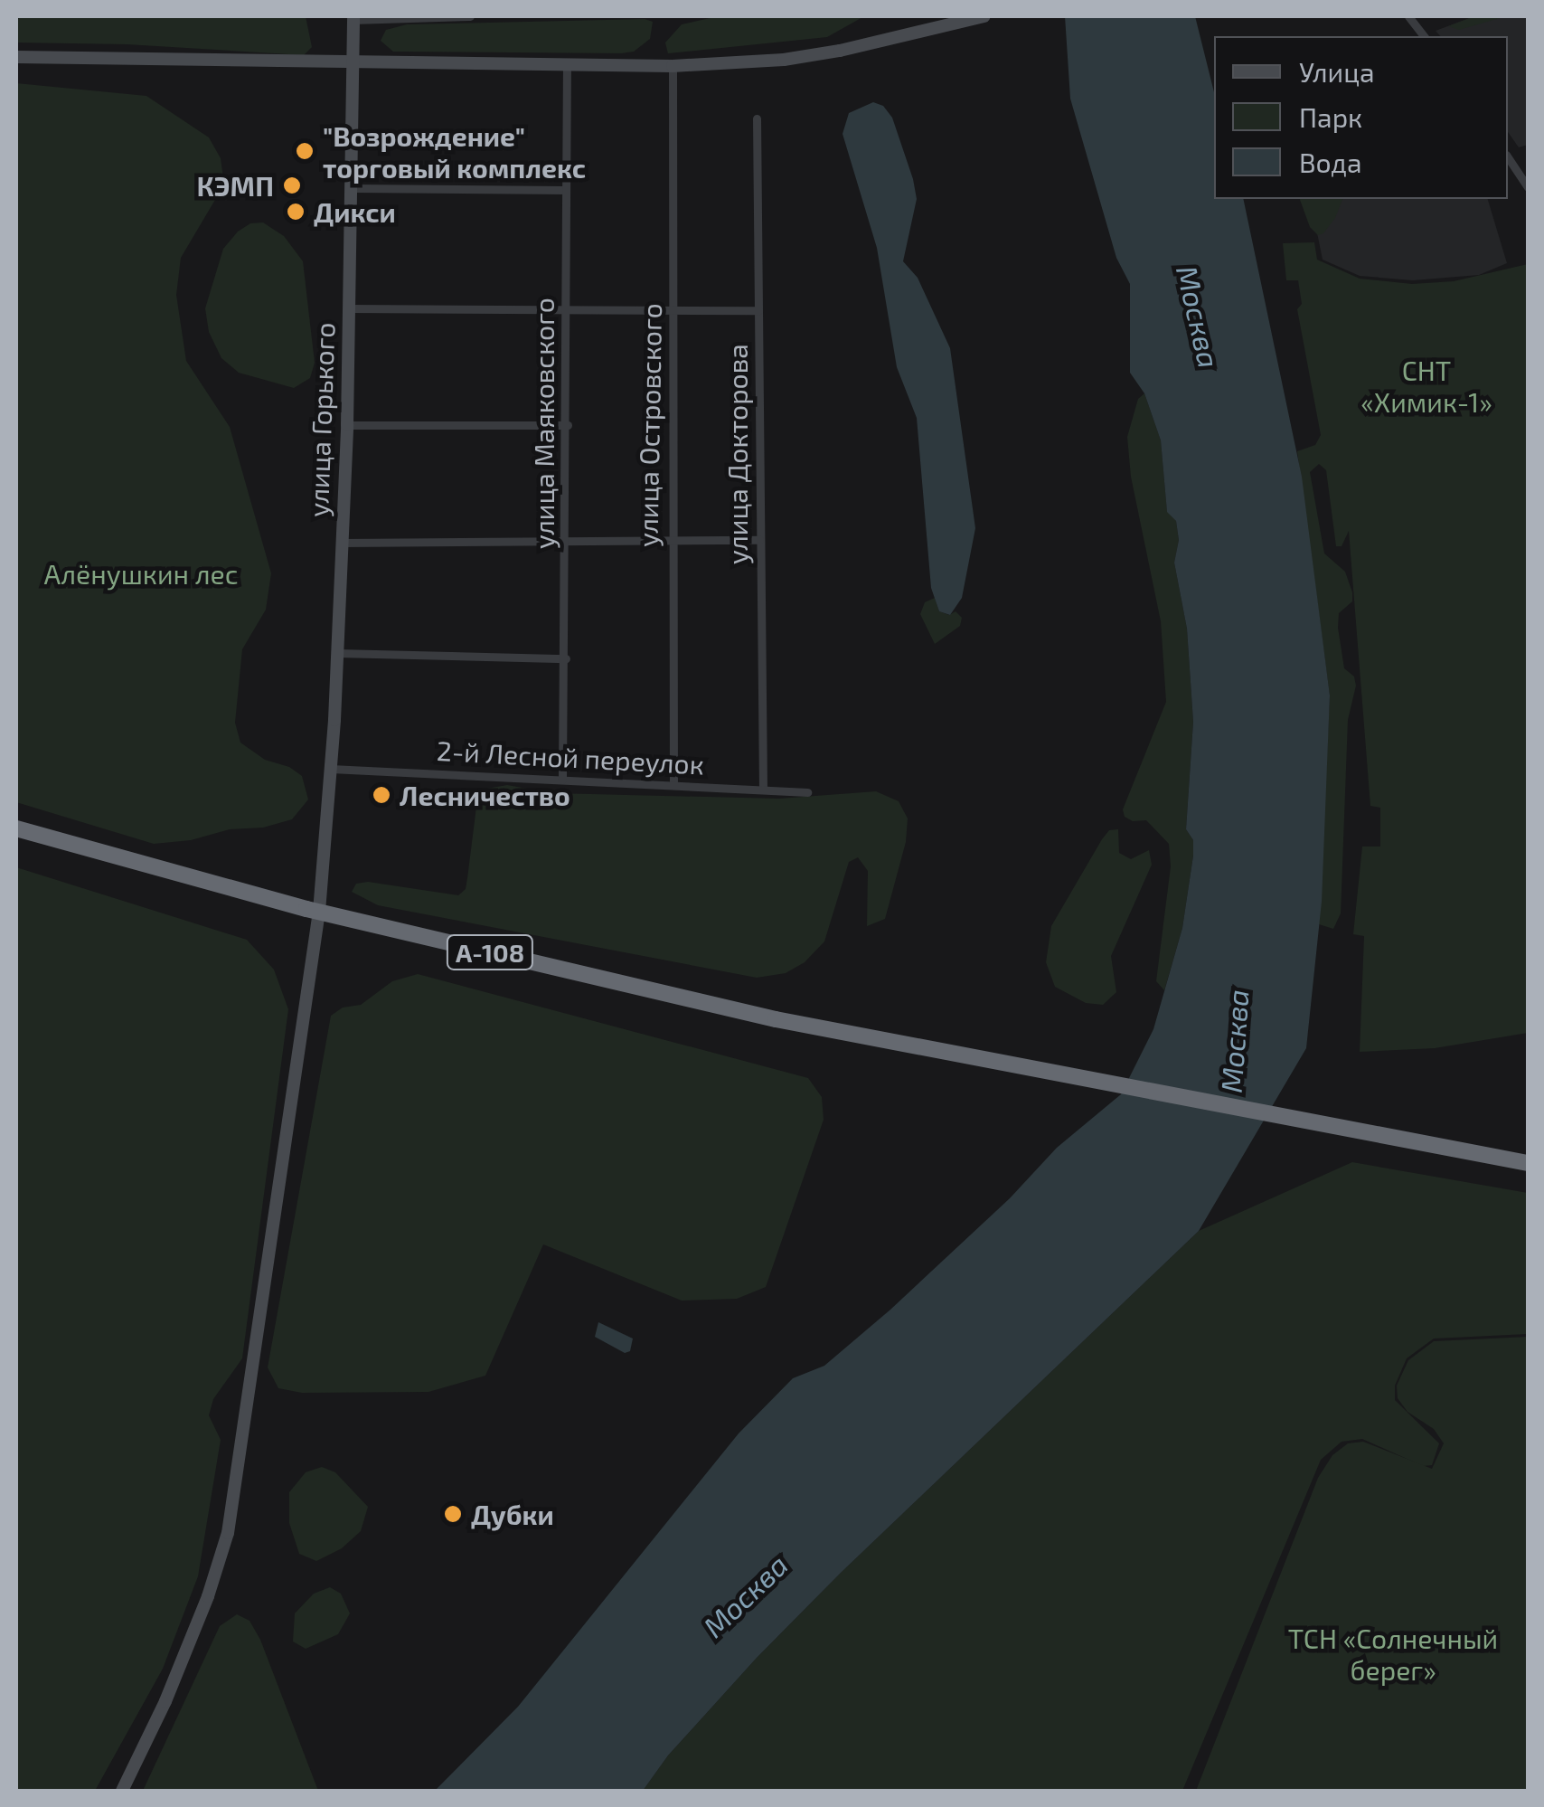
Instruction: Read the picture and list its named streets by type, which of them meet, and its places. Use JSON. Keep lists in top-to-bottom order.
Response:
{
  "streets": {
    "highway": ["А-108"],
    "main road": ["улица Горького"],
    "street": [
      "улица Маяковского",
      "улица Островского",
      "улица Докторова",
      "2-й Лесной переулок"
    ]
  },
  "crossings": [
    ["улица Горького", "2-й Лесной переулок"],
    ["улица Горького", "А-108"],
    ["улица Маяковского", "2-й Лесной переулок"],
    ["улица Островского", "2-й Лесной переулок"],
    ["улица Докторова", "2-й Лесной переулок"]
  ],
  "water": ["Москва"],
  "parks": ["СНТ «Химик-1»", "Алёнушкин лес", "ТСН «Солнечный берег»"],
  "places": [
    "\"Возрождение\" торговый комплекс",
    "КЭМП",
    "Дикси",
    "Лесничество",
    "Дубки"
  ],
  "legend": ["Улица", "Парк", "Вода"]
}
